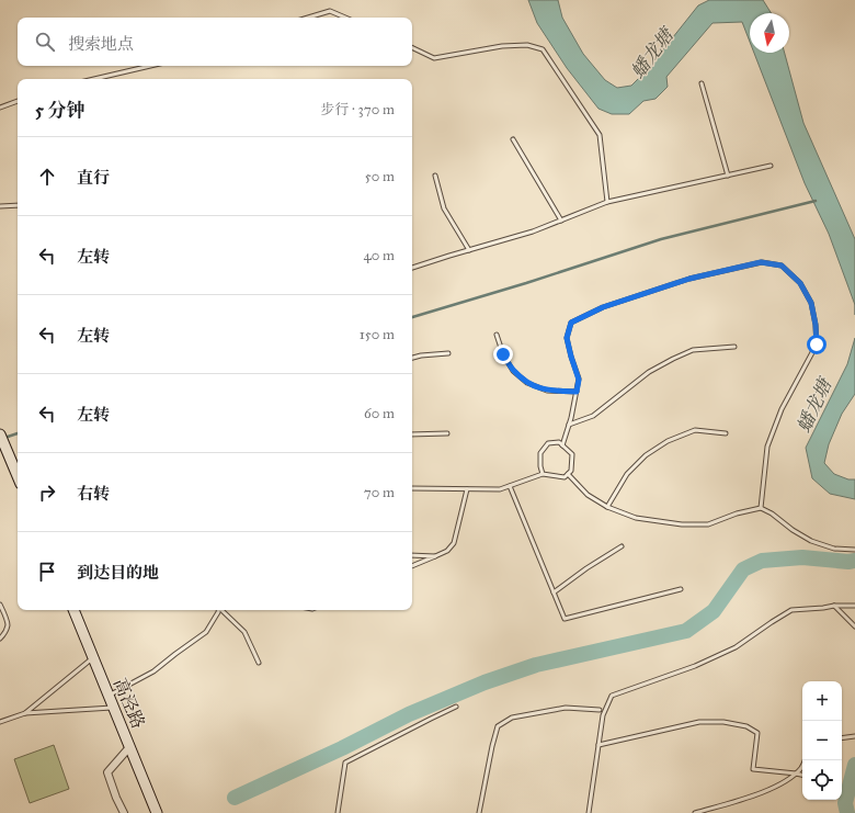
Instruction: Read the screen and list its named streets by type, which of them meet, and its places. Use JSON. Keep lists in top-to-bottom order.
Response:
{
  "streets": {
    "main road": ["高泾路"]
  },
  "water": ["蟠龙塘"],
  "north": "bottom",
  "page": {
    "search": "搜索地点",
    "heading": ["5 分钟", "步行 · 370 m"],
    "list": [
      ["直行", "50 m"],
      ["左转", "40 m"],
      ["左转", "150 m"],
      ["左转", "60 m"],
      ["右转", "70 m"],
      "到达目的地"
    ],
    "map_buttons": ["+", "−"]
  }
}
